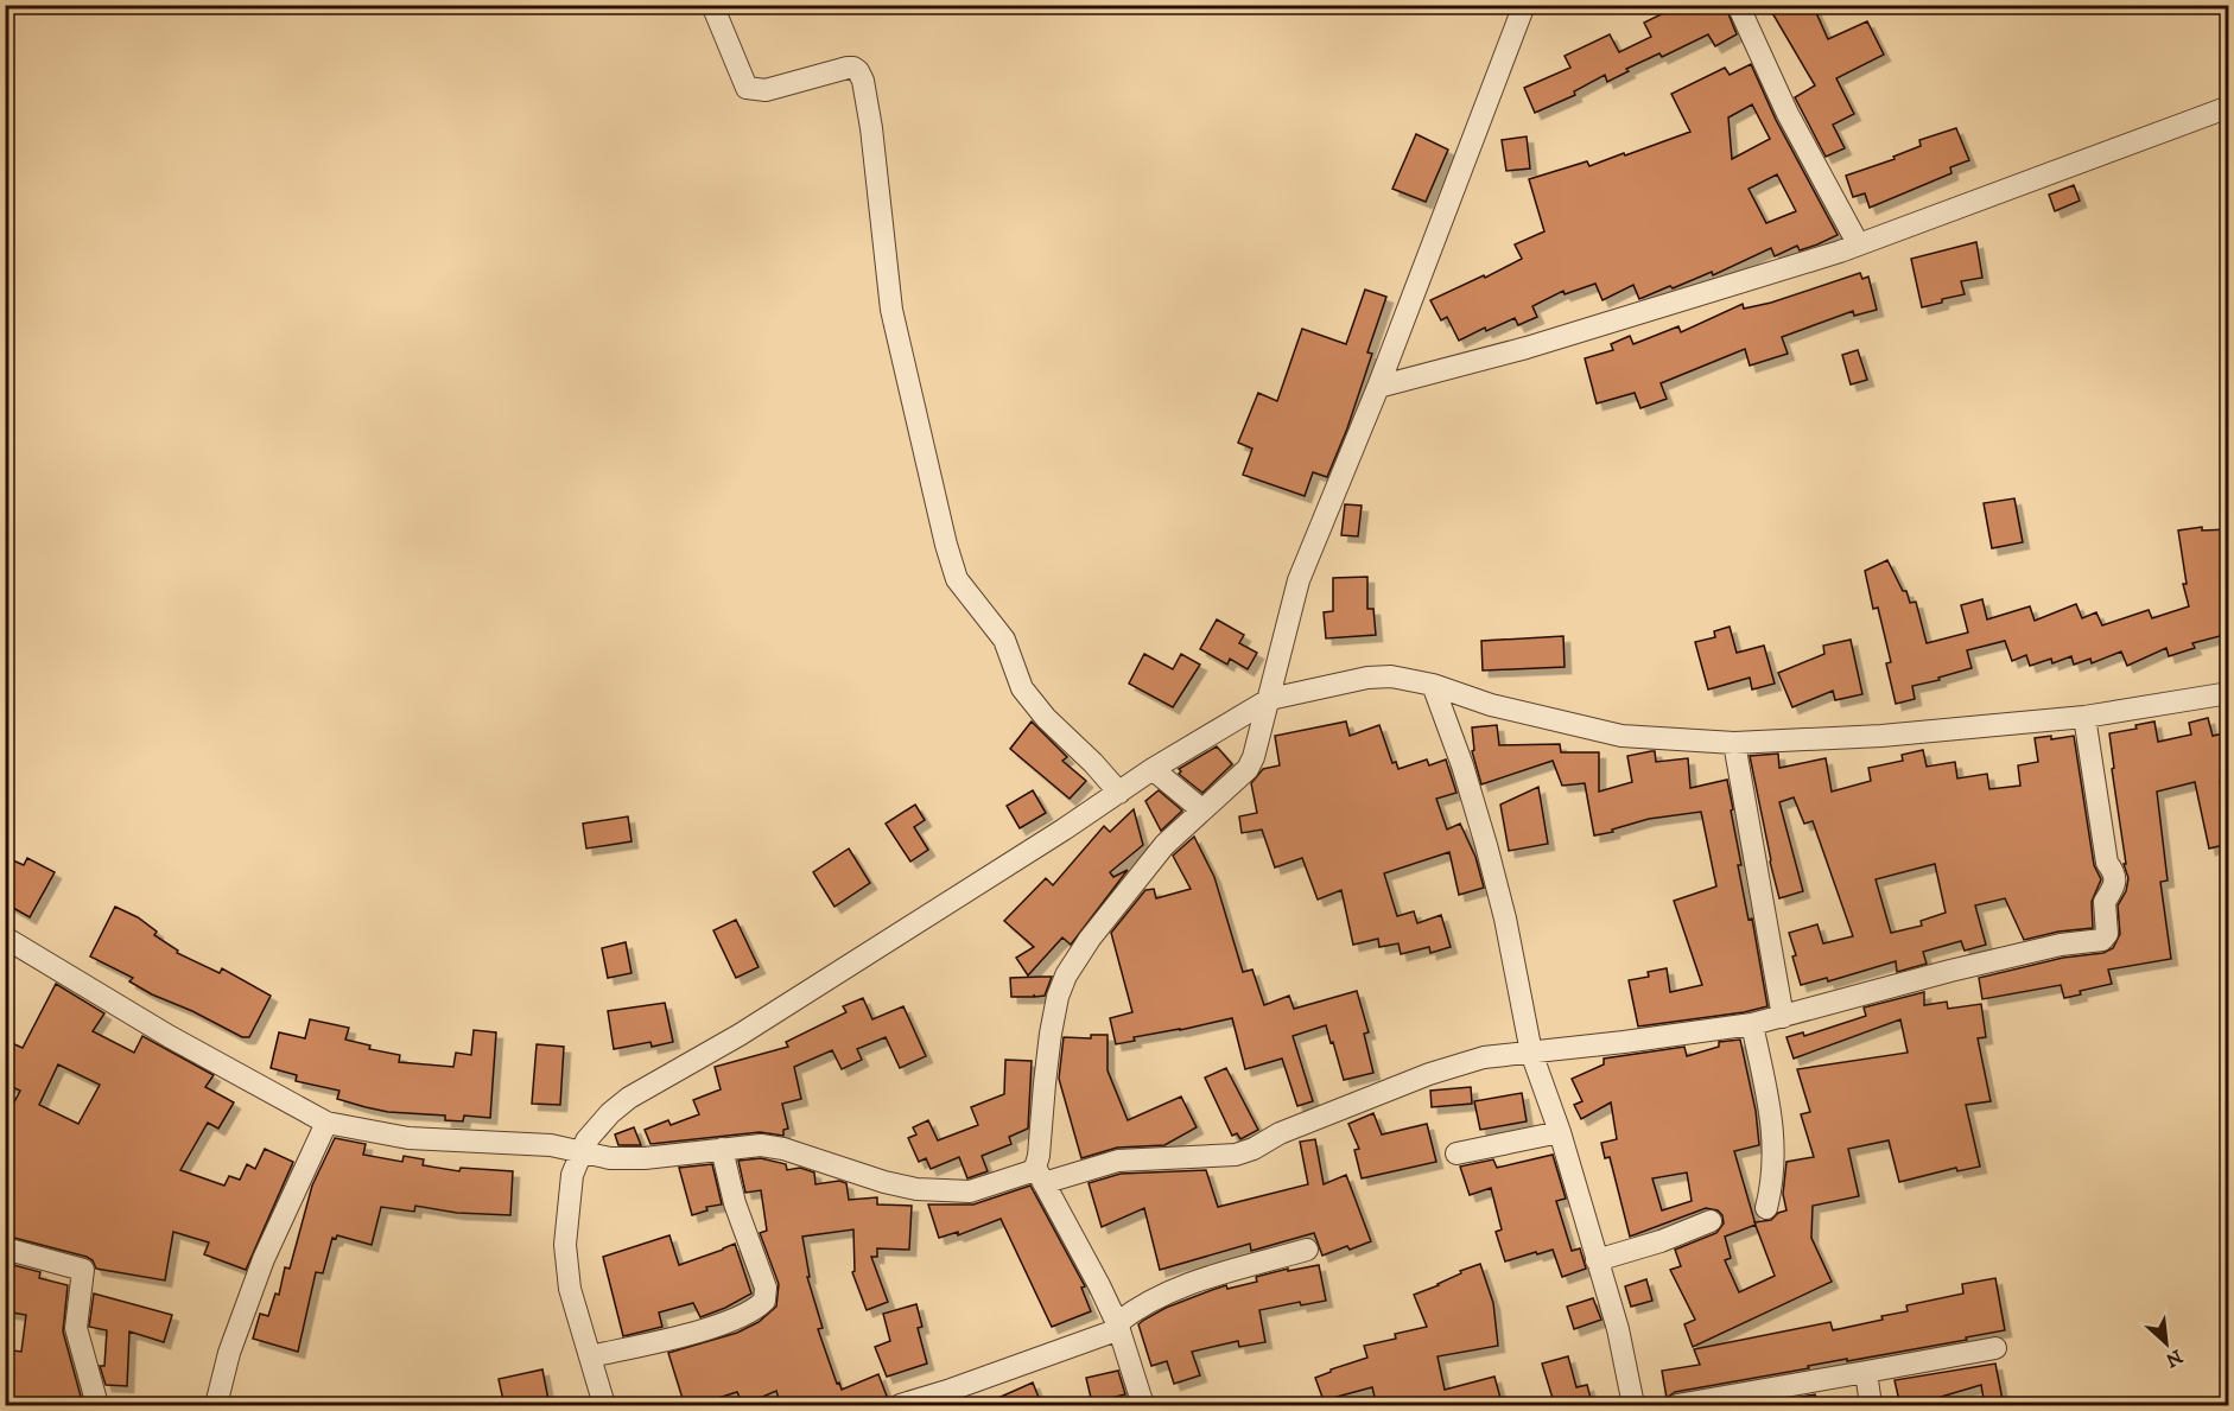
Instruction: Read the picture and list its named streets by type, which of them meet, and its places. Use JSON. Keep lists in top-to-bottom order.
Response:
{
  "north": "bottom right"
}
